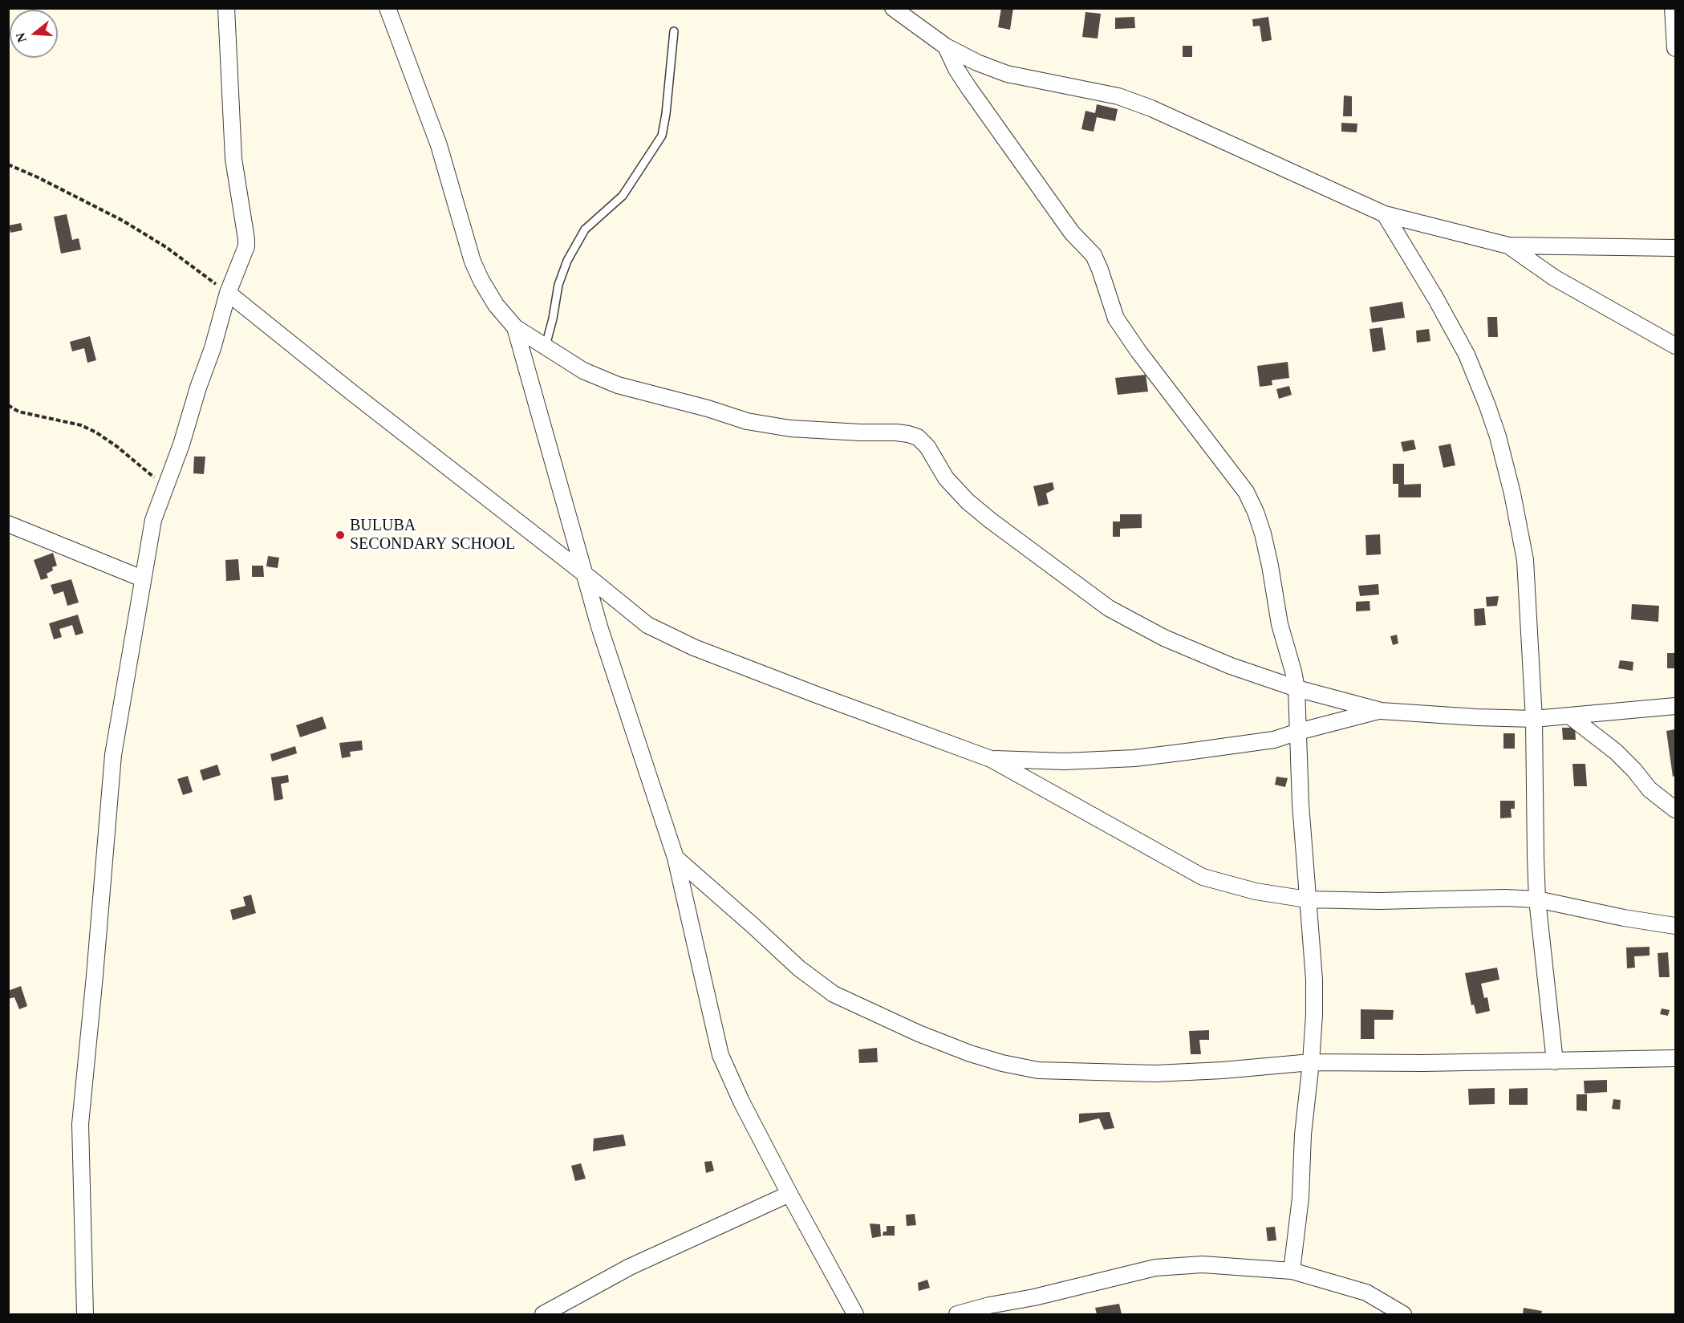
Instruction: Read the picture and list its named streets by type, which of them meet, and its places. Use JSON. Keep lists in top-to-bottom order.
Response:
{
  "places": ["BULUBA SECONDARY SCHOOL"],
  "north": "left"
}
